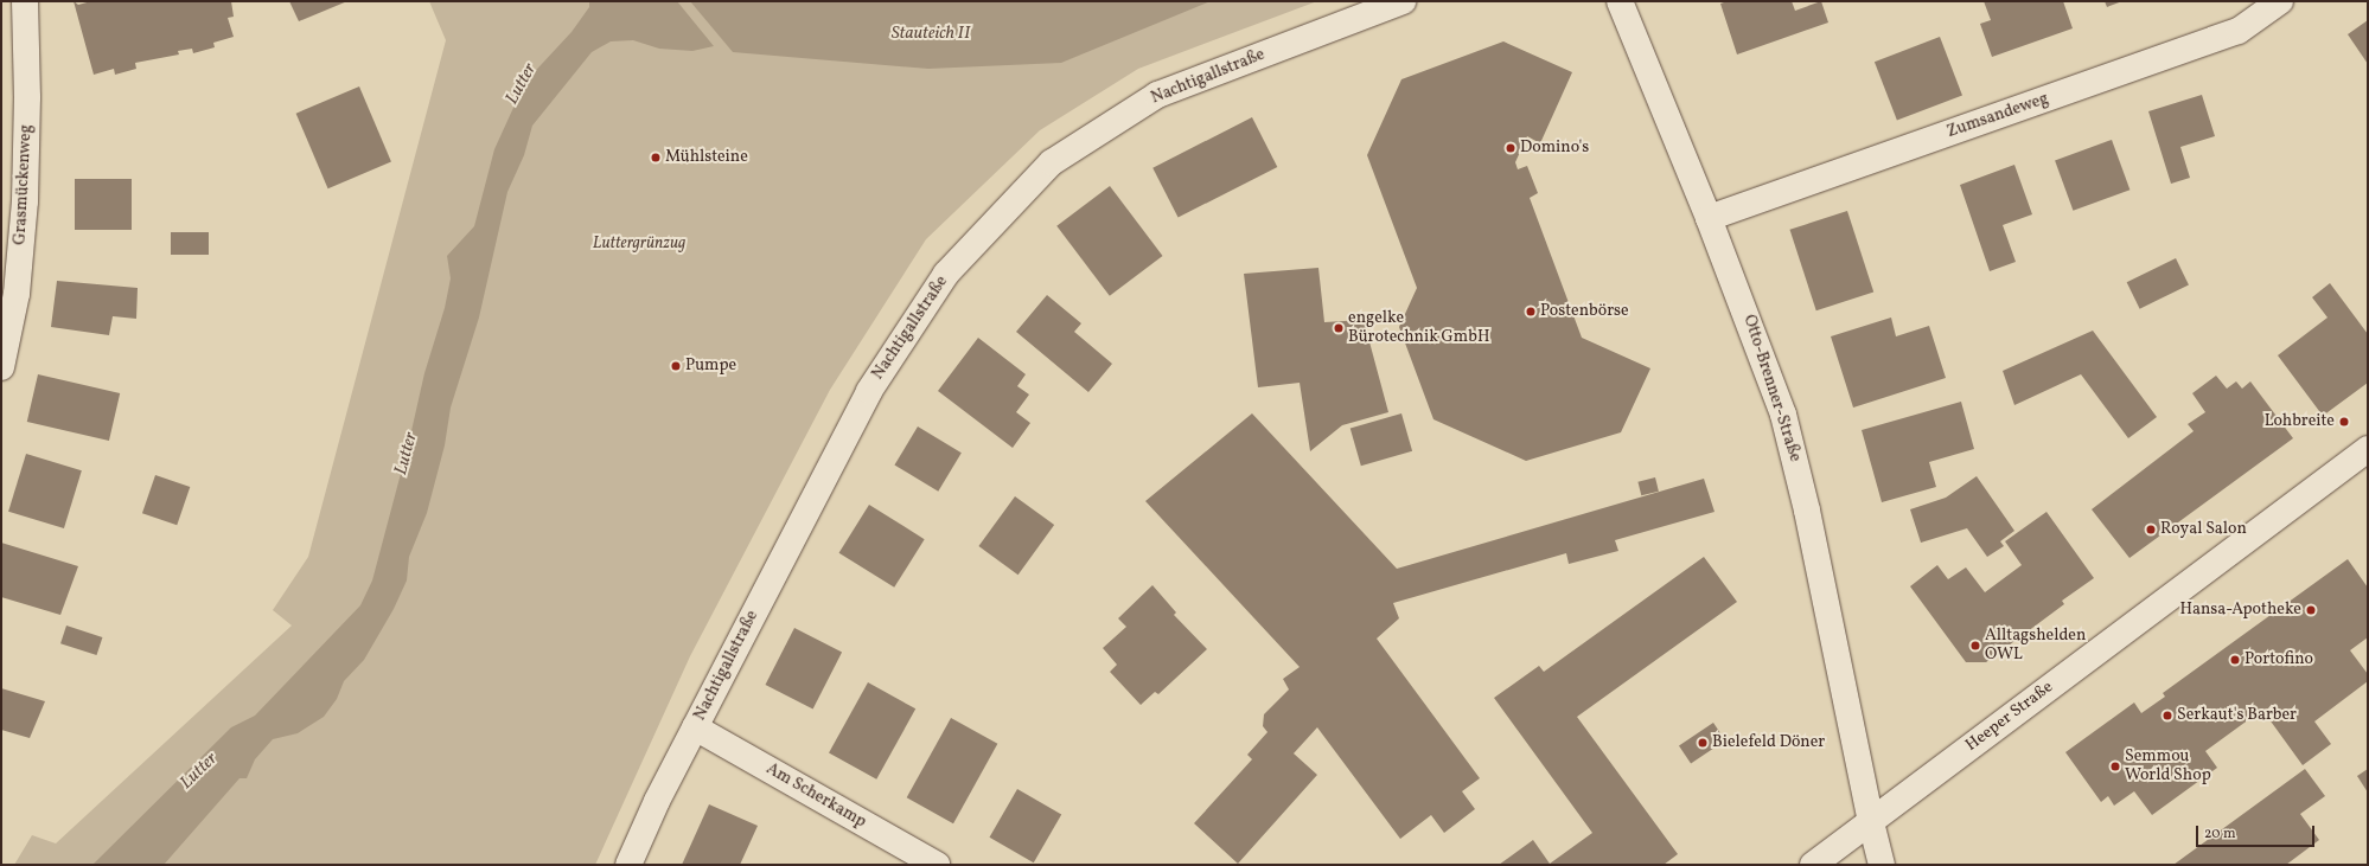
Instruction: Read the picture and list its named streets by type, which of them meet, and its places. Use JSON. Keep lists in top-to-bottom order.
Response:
{
  "streets": {
    "street": [
      "Nachtigallstraße",
      "Zumsandeweg",
      "Grasmückenweg",
      "Otto-Brenner-Straße",
      "Heeper Straße",
      "Am Scherkamp"
    ]
  },
  "crossings": [
    ["Nachtigallstraße", "Am Scherkamp"],
    ["Zumsandeweg", "Otto-Brenner-Straße"],
    ["Otto-Brenner-Straße", "Heeper Straße"]
  ],
  "water": ["Stauteich II", "Lutter"],
  "parks": ["Luttergrünzug"],
  "places": [
    "Domino's",
    "Mühlsteine",
    "Postenbörse",
    "engelke Bürotechnik GmbH",
    "Pumpe",
    "Lohbreite",
    "Royal Salon",
    "Hansa-Apotheke",
    "Alltagshelden OWL",
    "Portofino",
    "Serkaut's Barber",
    "Bielefeld Döner",
    "Semmou World Shop"
  ],
  "scale_bar": "20 m"
}
